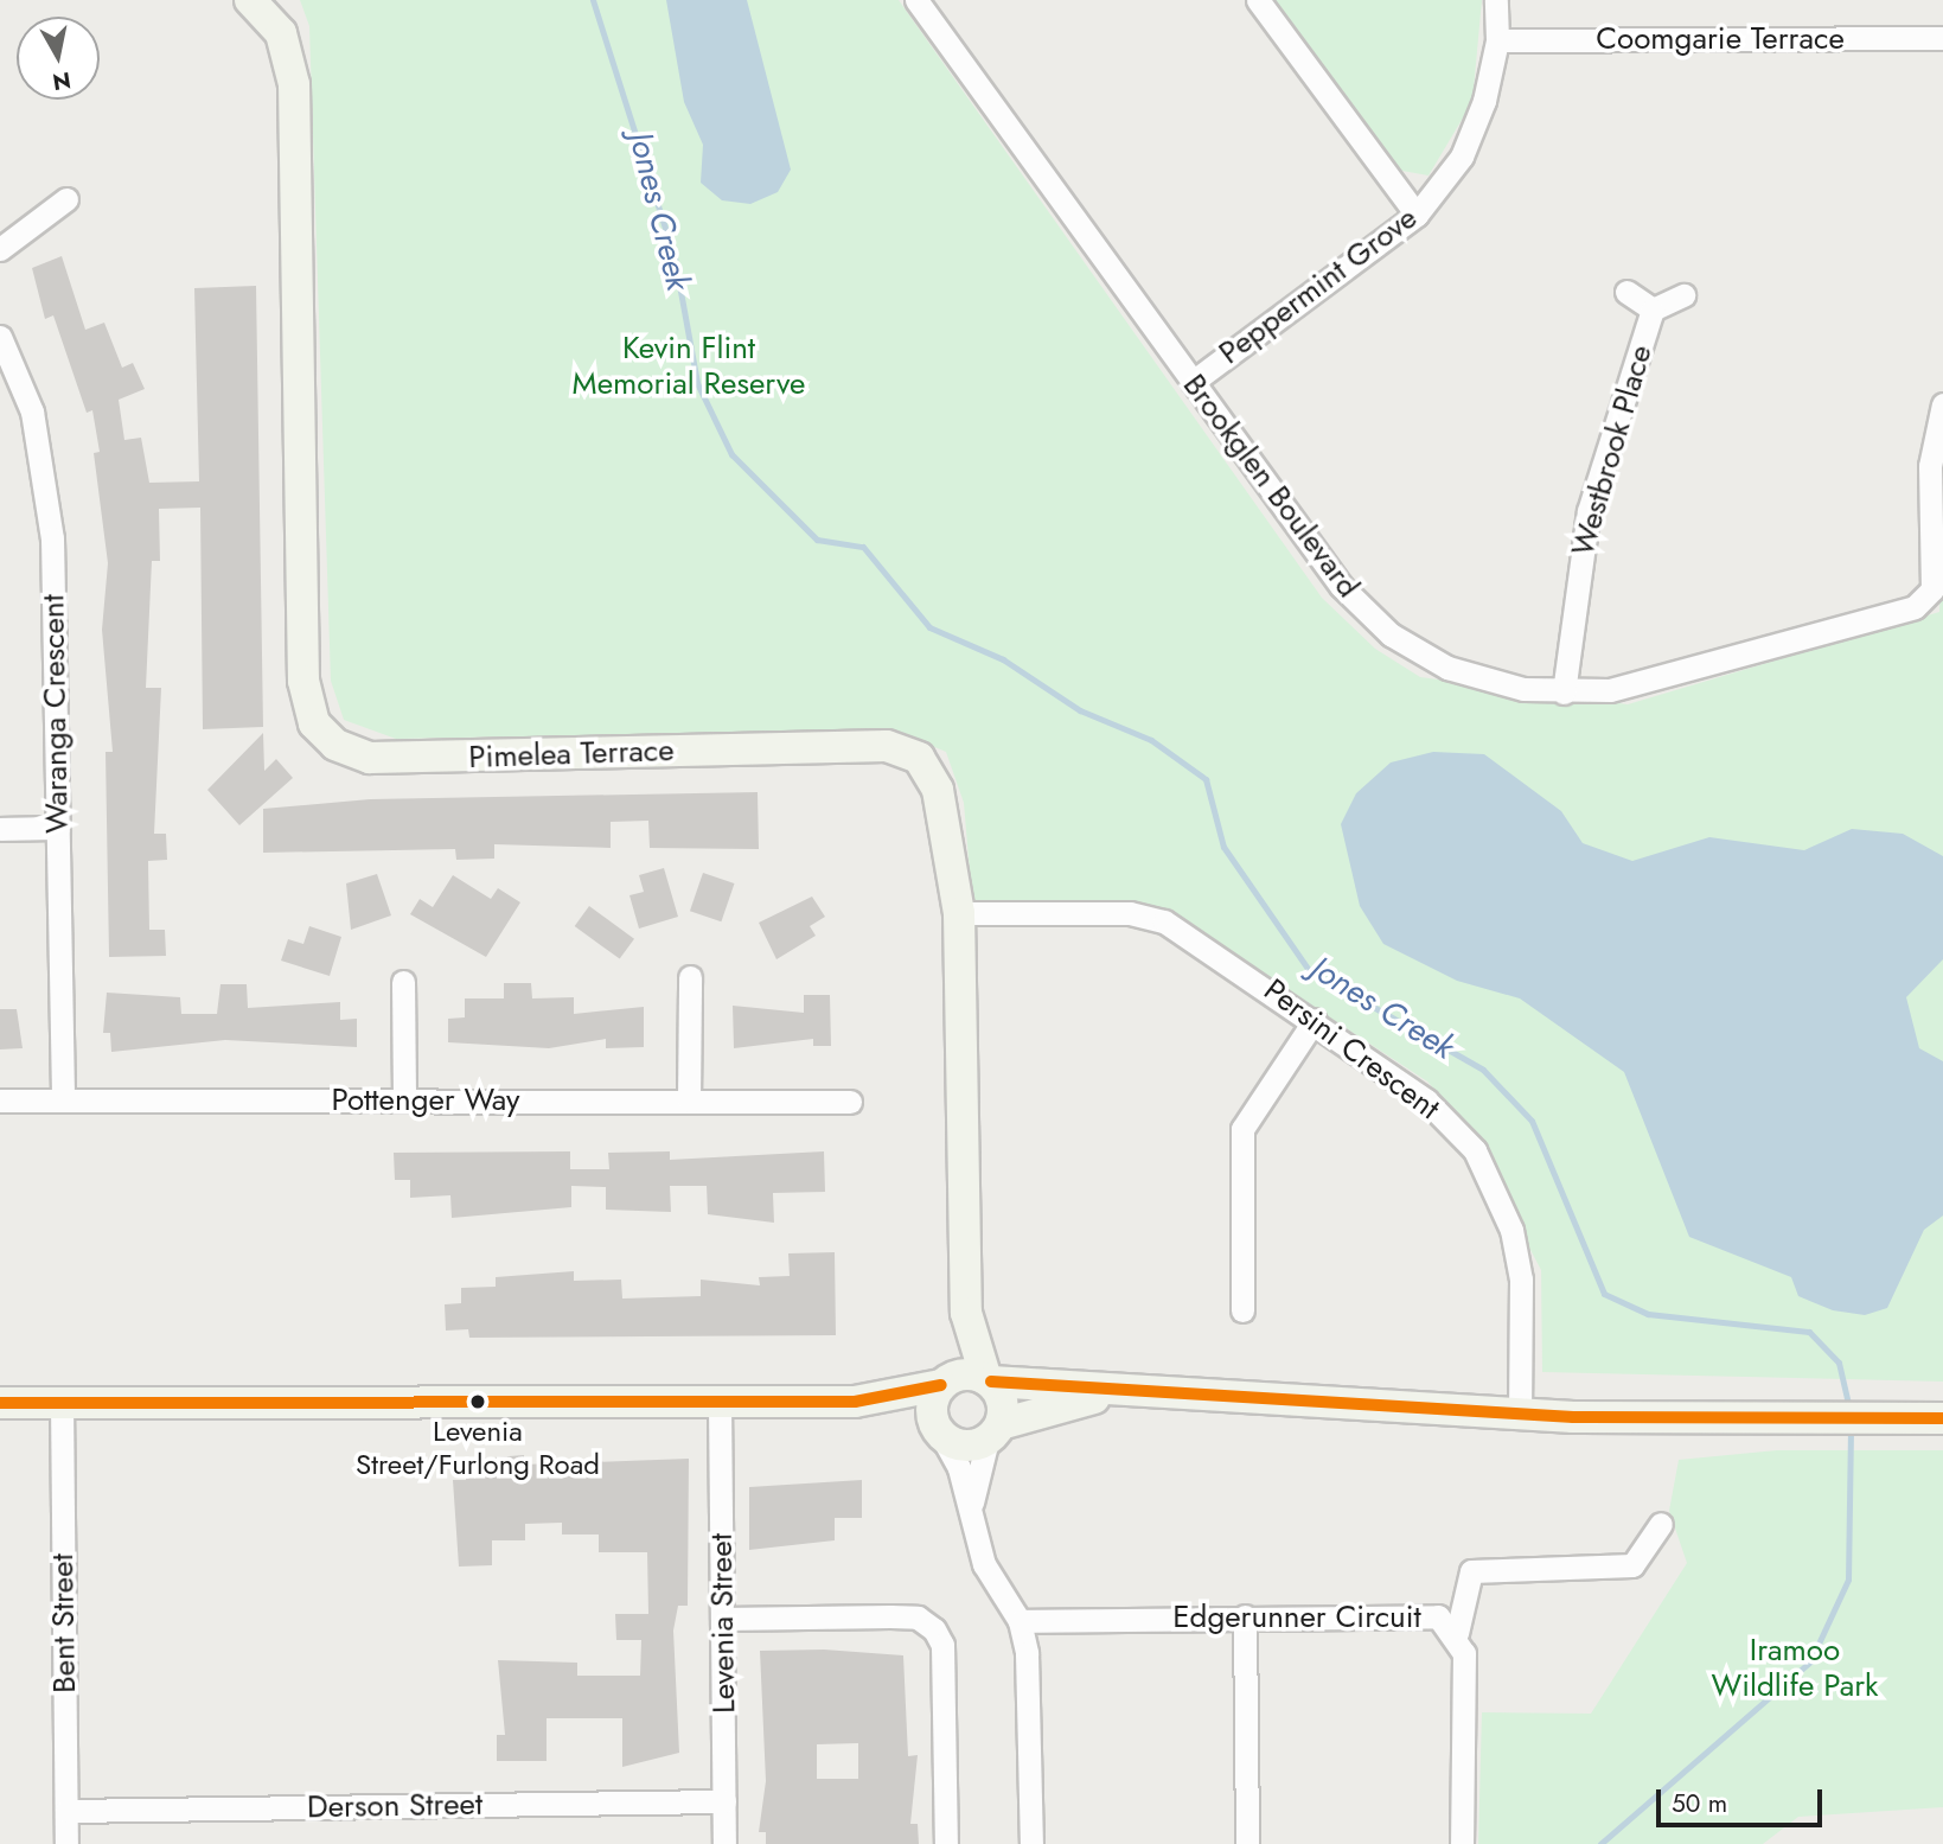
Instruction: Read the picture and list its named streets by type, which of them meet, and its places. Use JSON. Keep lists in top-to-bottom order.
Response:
{
  "streets": {
    "main road": ["Pimelea Terrace"],
    "street": [
      "Coomgarie Terrace",
      "Peppermint Grove",
      "Westbrook Place",
      "Brookglen Boulevard",
      "Waranga Crescent",
      "Persini Crescent",
      "Pottenger Way",
      "Edgerunner Circuit",
      "Bent Street",
      "Levenia Street",
      "Derson Street"
    ]
  },
  "crossings": [
    ["Coomgarie Terrace", "Peppermint Grove"],
    ["Peppermint Grove", "Brookglen Boulevard"],
    ["Westbrook Place", "Brookglen Boulevard"],
    ["Waranga Crescent", "Pottenger Way"],
    ["Pimelea Terrace", "Persini Crescent"],
    ["Bent Street", "Derson Street"],
    ["Levenia Street", "Derson Street"]
  ],
  "water": ["Jones Creek"],
  "parks": ["Kevin Flint Memorial Reserve", "Iramoo Wildlife Park"],
  "places": ["Levenia Street/Furlong Road"],
  "scale_bar": "50 m",
  "north": "bottom"
}
